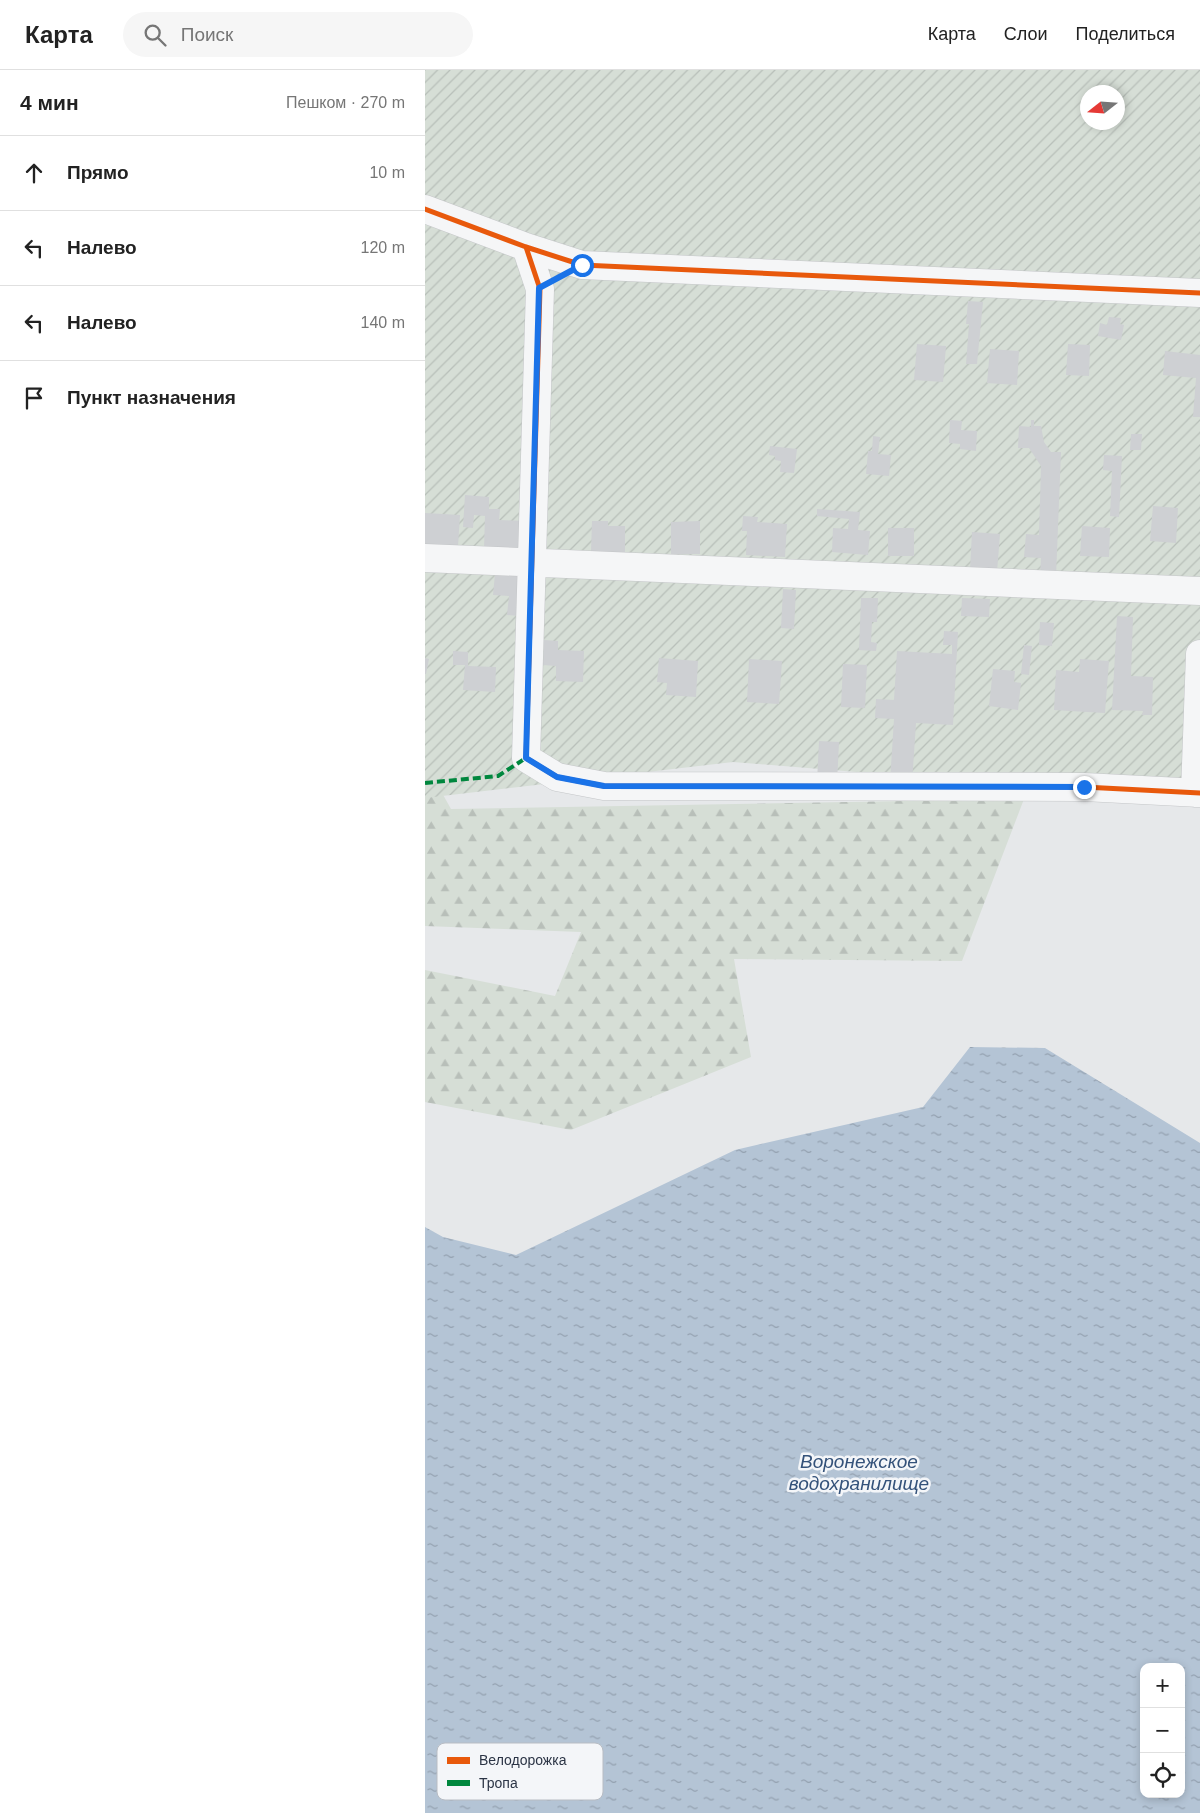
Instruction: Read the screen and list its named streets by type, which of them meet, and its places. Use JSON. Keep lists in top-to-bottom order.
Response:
{
  "water": ["Воронежское водохранилище"],
  "legend": ["Велодорожка", "Тропа"],
  "north": "left",
  "page": {
    "header": "Карта",
    "search": "Поиск",
    "nav": ["Карта", "Слои", "Поделиться"],
    "heading": ["4 мин", "Пешком · 270 m"],
    "list": [
      ["Прямо", "10 m"],
      ["Налево", "120 m"],
      ["Налево", "140 m"],
      "Пункт назначения"
    ],
    "map_buttons": ["+", "−"]
  }
}
